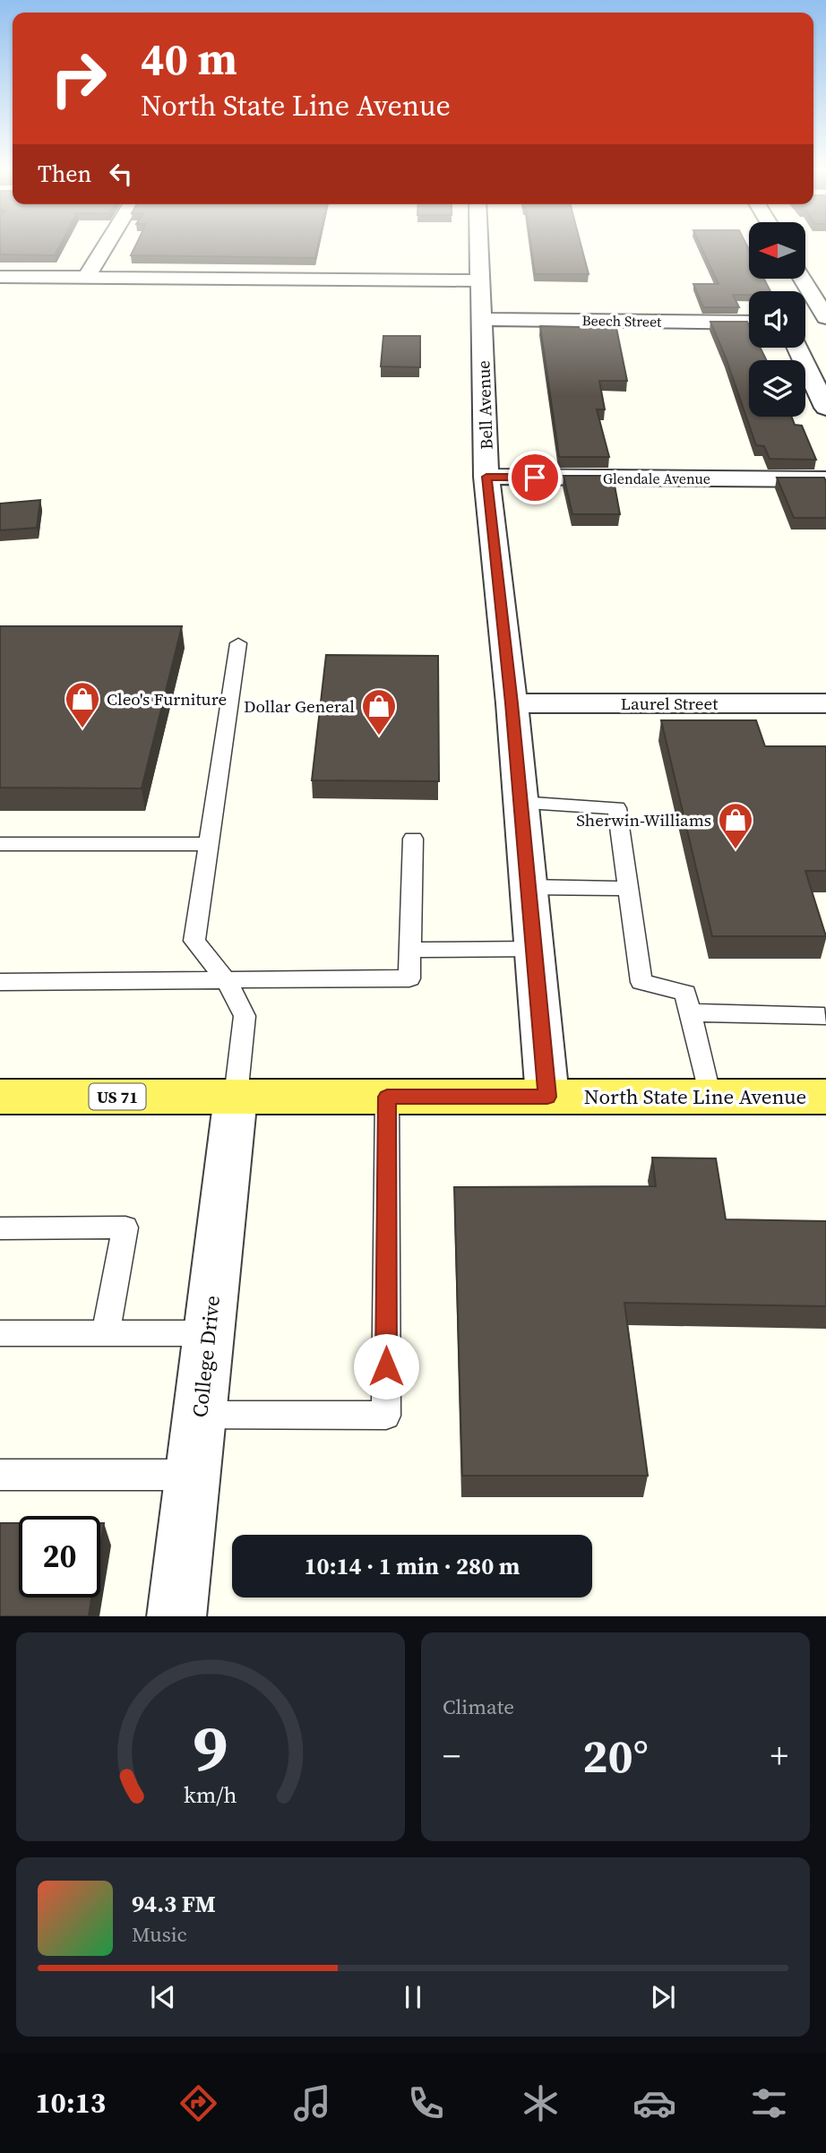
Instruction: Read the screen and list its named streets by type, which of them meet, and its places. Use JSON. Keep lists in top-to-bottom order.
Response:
{
  "streets": {
    "main road": ["US 71", "North State Line Avenue"],
    "street": [
      "Beech Street",
      "Bell Avenue",
      "Glendale Avenue",
      "Laurel Street",
      "College Drive"
    ]
  },
  "crossings": [
    ["Beech Street", "Bell Avenue"],
    ["Bell Avenue", "Glendale Avenue"],
    ["Bell Avenue", "Laurel Street"],
    ["Bell Avenue", "North State Line Avenue"],
    ["North State Line Avenue", "College Drive"]
  ],
  "places": {
    "shop": ["Cleo's Furniture", "Dollar General", "Sherwin-Williams"]
  },
  "north": "left",
  "page": {
    "turn": ["40 m", "North State Line Avenue"],
    "then": "Then",
    "limit": "20",
    "trip": "10:14 · 1 min · 280 m",
    "tile": "Climate",
    "heat": ["−", "20°", "+"],
    "song": ["94.3 FM", "Music"],
    "tabs": "10:13",
    "gauge": ["9", "km/h"]
  }
}
